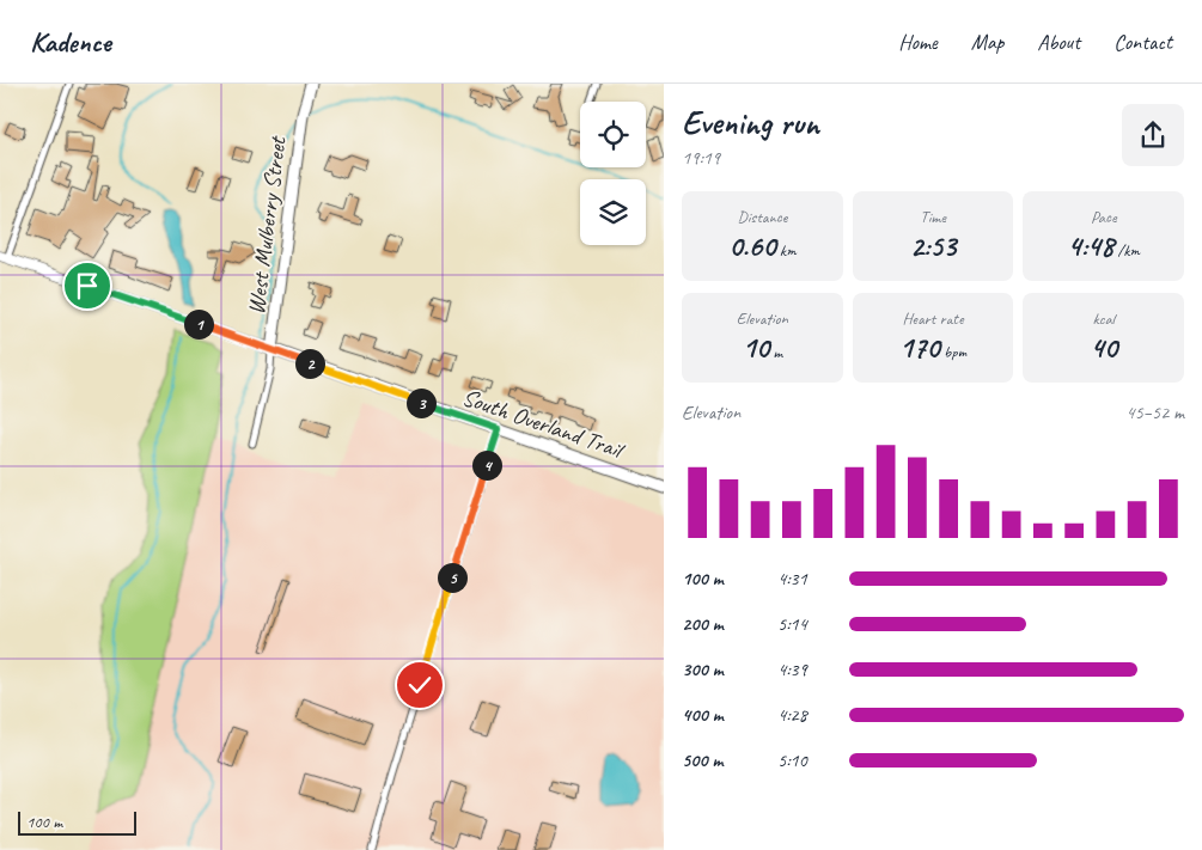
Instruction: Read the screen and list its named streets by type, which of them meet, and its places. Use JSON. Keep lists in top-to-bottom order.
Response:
{
  "streets": {
    "main road": ["West Mulberry Street", "South Overland Trail"]
  },
  "crossings": [
    ["West Mulberry Street", "South Overland Trail"]
  ],
  "scale_bar": "100 m",
  "page": {
    "header": "Kadence",
    "nav": [
      "Home",
      "Map",
      "About",
      "Contact"
    ],
    "heading": ["Evening run", "19:19"],
    "stats": [
      ["Distance", "0.60 km"],
      ["Time", "2:53"],
      ["Pace", "4:48 /km"],
      ["Elevation", "10 m"],
      ["Heart rate", "170 bpm"],
      ["kcal", "40"]
    ],
    "pins": [
      "1",
      "2",
      "3",
      "4",
      "5"
    ],
    "chart": ["Elevation", "45–52 m"],
    "list": [
      {
        "name": "100 m",
        "note": "4:31"
      },
      {
        "name": "200 m",
        "note": "5:14"
      },
      {
        "name": "300 m",
        "note": "4:39"
      },
      {
        "name": "400 m",
        "note": "4:28"
      },
      {
        "name": "500 m",
        "note": "5:10"
      }
    ],
    "scale": "100 m"
  }
}
